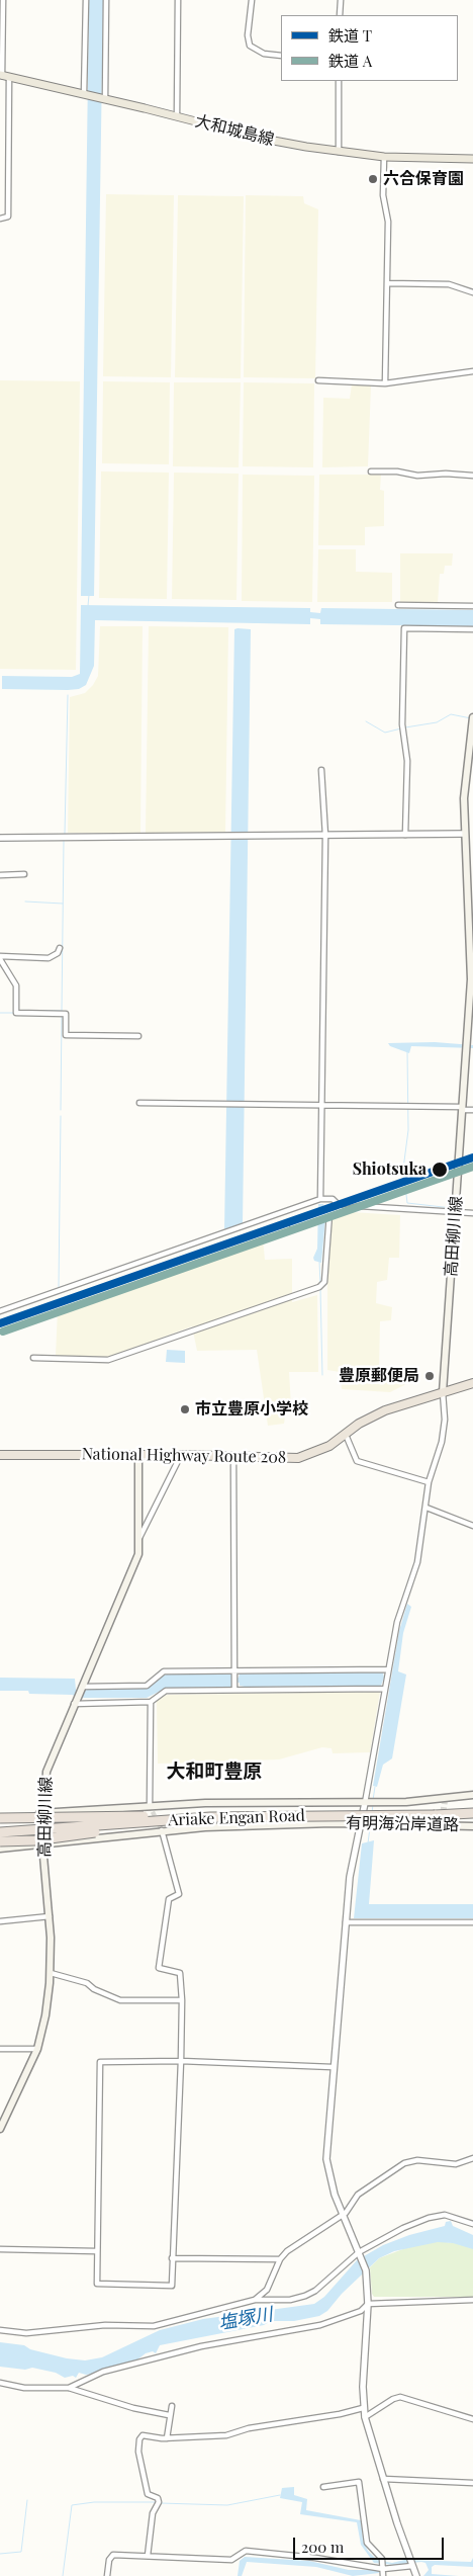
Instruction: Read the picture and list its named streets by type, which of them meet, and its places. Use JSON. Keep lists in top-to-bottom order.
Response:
{
  "streets": {
    "highway": ["National Highway Route 208", "Ariake Engan Road"],
    "main road": ["大和城島線", "高田柳川線", "有明海沿岸道路"]
  },
  "crossings": [
    ["高田柳川線", "National Highway Route 208"]
  ],
  "districts": ["大和町豊原"],
  "water": ["塩塚川"],
  "places": [
    "六合保育園",
    "Shiotsuka",
    "豊原郵便局",
    "市立豊原小学校"
  ],
  "lines": ["rail line T", "rail line A"],
  "legend": ["鉄道 T", "鉄道 A"],
  "scale_bar": "200 m"
}
